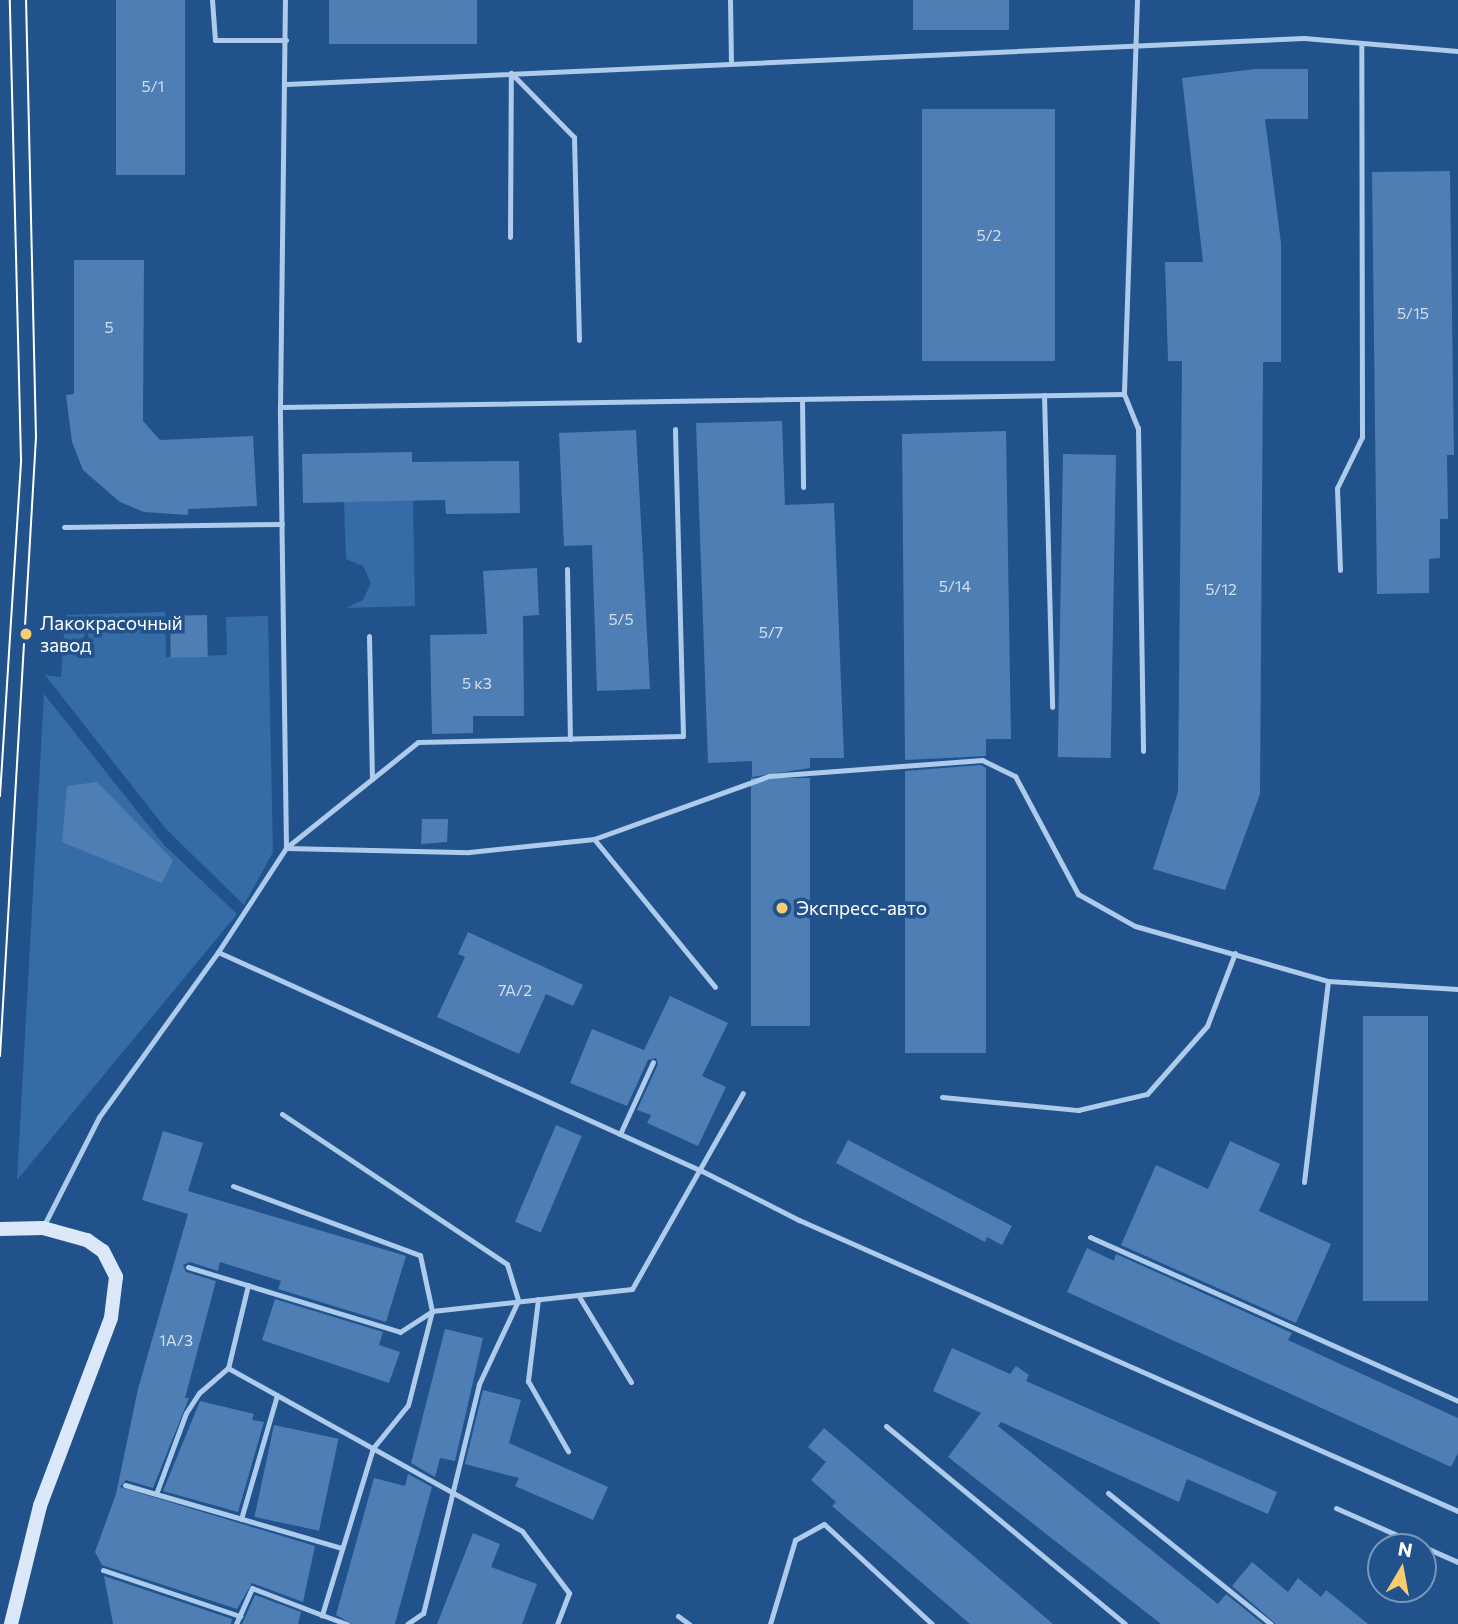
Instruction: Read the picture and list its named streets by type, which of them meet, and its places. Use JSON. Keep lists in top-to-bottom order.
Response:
{
  "places": ["Лакокрасочный завод", "Экспресс-авто"],
  "house_numbers": [
    "5/1",
    "5/2",
    "5/15",
    "5",
    "5/14",
    "5/12",
    "5/5",
    "5/7",
    "5 к3",
    "7А/2",
    "1А/3"
  ],
  "north": "top"
}
